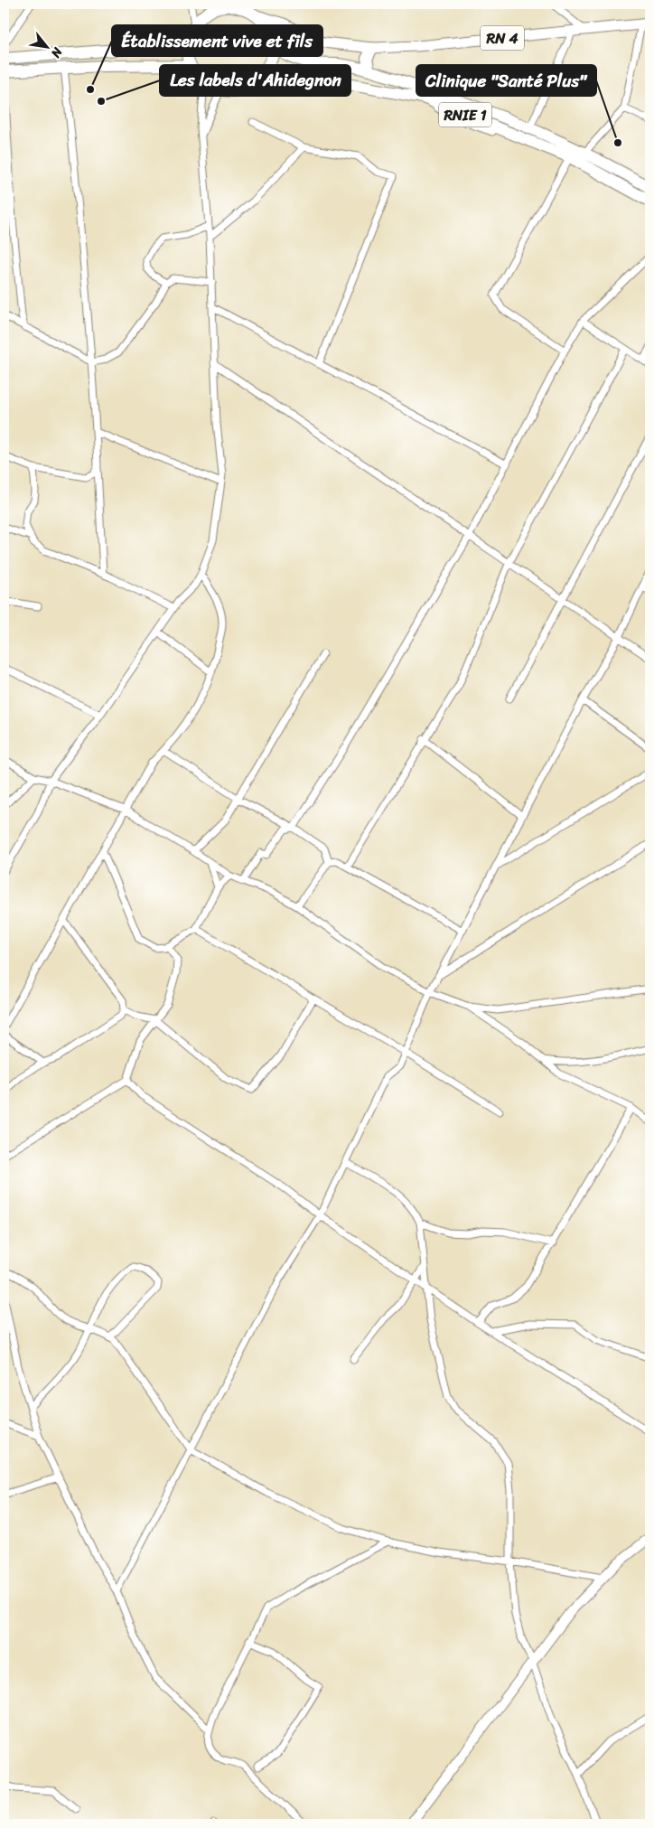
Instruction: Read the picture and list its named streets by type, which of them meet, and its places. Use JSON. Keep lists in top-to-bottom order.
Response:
{
  "streets": {
    "highway": ["RNIE 1"],
    "main road": ["RN 4"]
  },
  "crossings": [
    ["RN 4", "RNIE 1"]
  ],
  "places": ["Établissement vive et fils", "Les labels d'Ahidegnon", "Clinique \"Santé Plus\""],
  "north": "bottom right"
}
